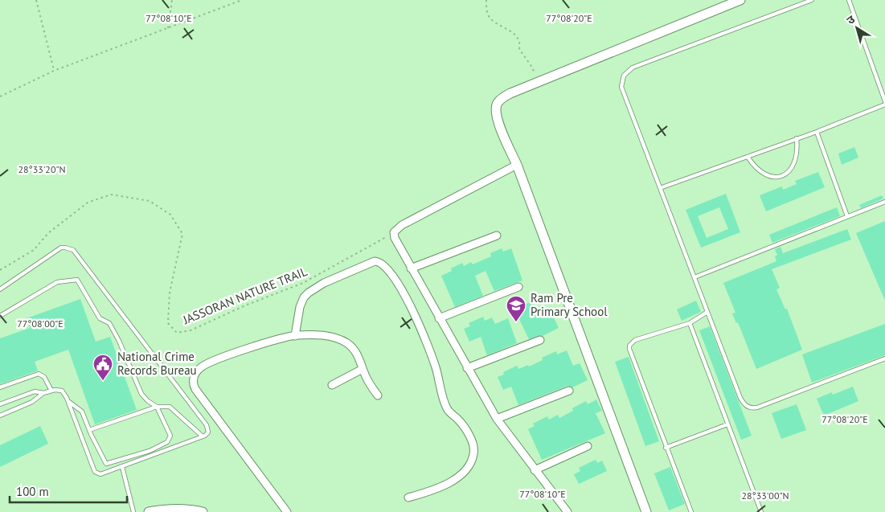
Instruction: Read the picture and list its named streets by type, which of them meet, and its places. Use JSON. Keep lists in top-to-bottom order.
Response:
{
  "streets": {
    "path": ["JASSORAN NATURE TRAIL"]
  },
  "places": {
    "school or university": ["Ram Pre Primary School"],
    "public building": ["National Crime Records Bureau"]
  },
  "scale_bar": "100 m",
  "north": "top left",
  "coordinates": [
    "77°08'10\"E",
    "77°08'20\"E",
    "28°33'20\"N",
    "77°08'00\"E",
    "28°33'00\"N"
  ]
}
